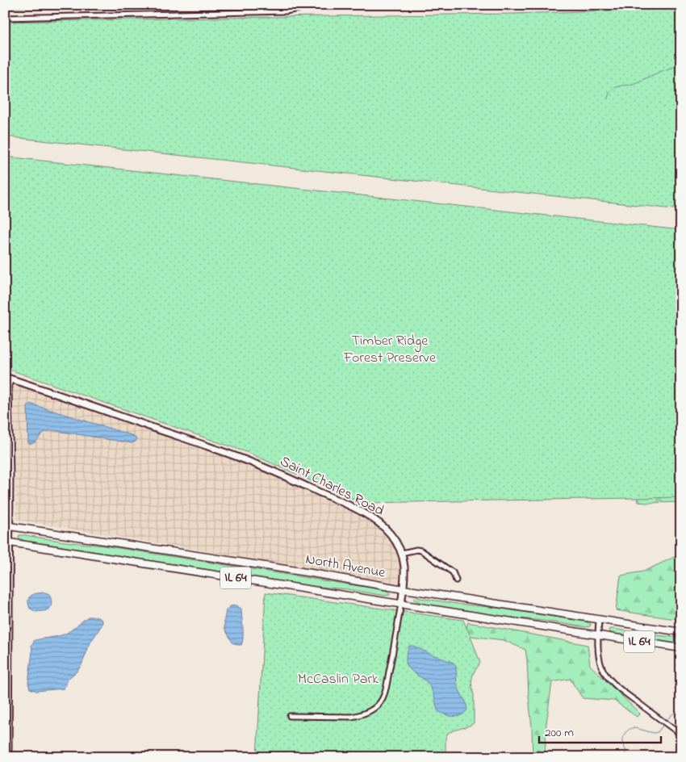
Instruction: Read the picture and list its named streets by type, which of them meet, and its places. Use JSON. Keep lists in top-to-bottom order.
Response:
{
  "streets": {
    "main road": ["North Avenue", "IL 64"],
    "street": ["Saint Charles Road"]
  },
  "crossings": [
    ["Saint Charles Road", "North Avenue"]
  ],
  "parks": ["Timber Ridge Forest Preserve", "McCaslin Park"],
  "scale_bar": "200 m"
}
